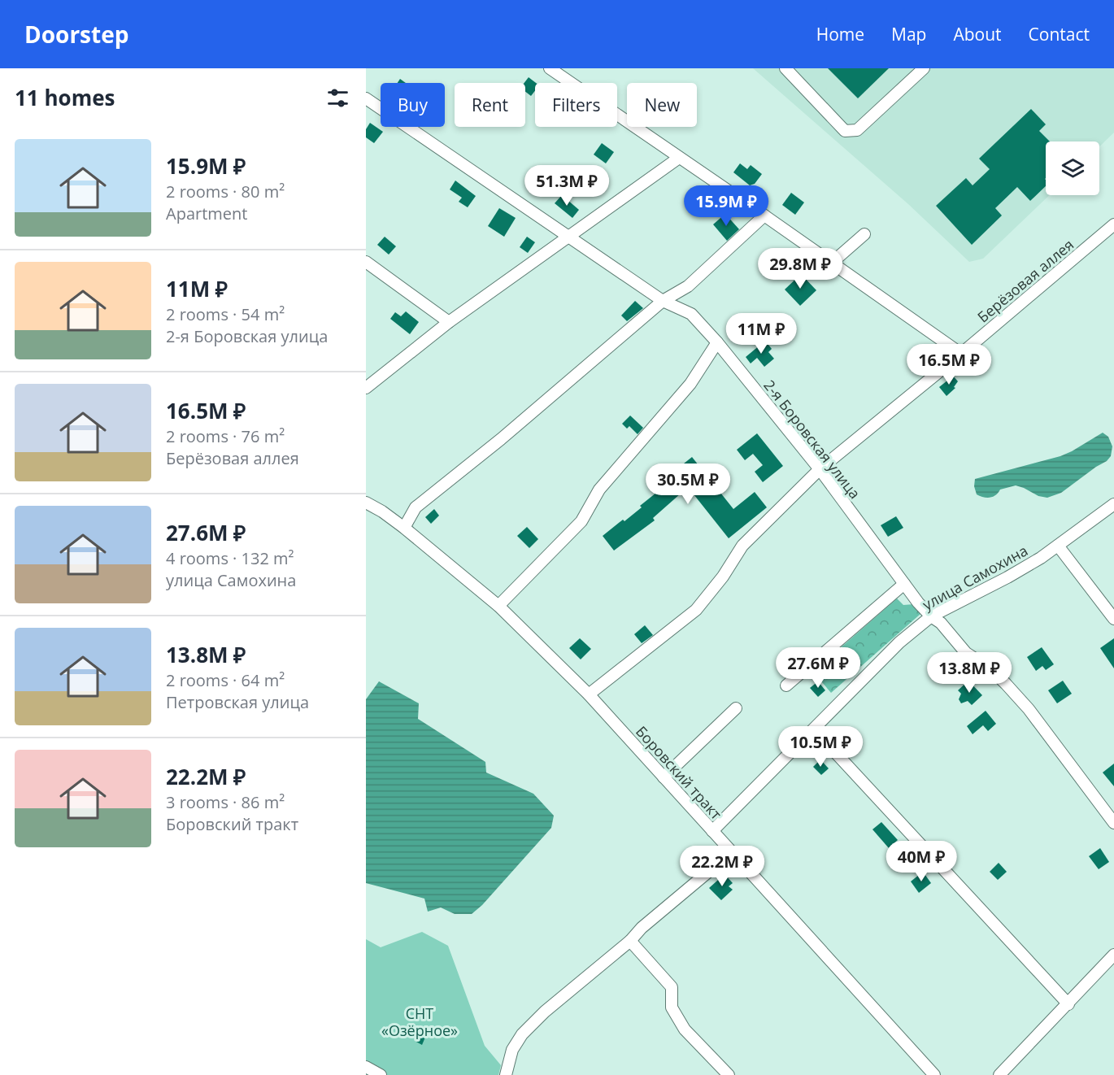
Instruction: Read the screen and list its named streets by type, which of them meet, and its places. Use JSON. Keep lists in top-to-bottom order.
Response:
{
  "streets": {
    "street": [
      "Берёзовая аллея",
      "2-я Боровская улица",
      "улица Самохина",
      "Боровский тракт"
    ]
  },
  "crossings": [
    ["Берёзовая аллея", "2-я Боровская улица"],
    ["Берёзовая аллея", "Боровский тракт"],
    ["2-я Боровская улица", "улица Самохина"],
    ["улица Самохина", "Боровский тракт"]
  ],
  "parks": ["СНТ «Озёрное»"],
  "page": {
    "header": "Doorstep",
    "nav": [
      "Home",
      "Map",
      "About",
      "Contact"
    ],
    "heading": "11 homes",
    "chip": [
      "Buy",
      "Rent",
      "Filters",
      "New"
    ],
    "list": [
      {
        "name": "15.9M ₽",
        "note": "2 rooms · 80 m² · Apartment"
      },
      {
        "name": "11M ₽",
        "note": "2 rooms · 54 m² · 2-я Боровская улица"
      },
      {
        "name": "16.5M ₽",
        "note": "2 rooms · 76 m² · Берёзовая аллея"
      },
      {
        "name": "27.6M ₽",
        "note": "4 rooms · 132 m² · улица Самохина"
      },
      {
        "name": "13.8M ₽",
        "note": "2 rooms · 64 m² · Петровская улица"
      },
      {
        "name": "22.2M ₽",
        "note": "3 rooms · 86 m² · Боровский тракт"
      }
    ],
    "price": [
      "51.3M ₽",
      "15.9M ₽",
      "29.8M ₽",
      "11M ₽",
      "16.5M ₽",
      "30.5M ₽",
      "27.6M ₽",
      "13.8M ₽",
      "10.5M ₽",
      "40M ₽",
      "22.2M ₽"
    ]
  }
}
